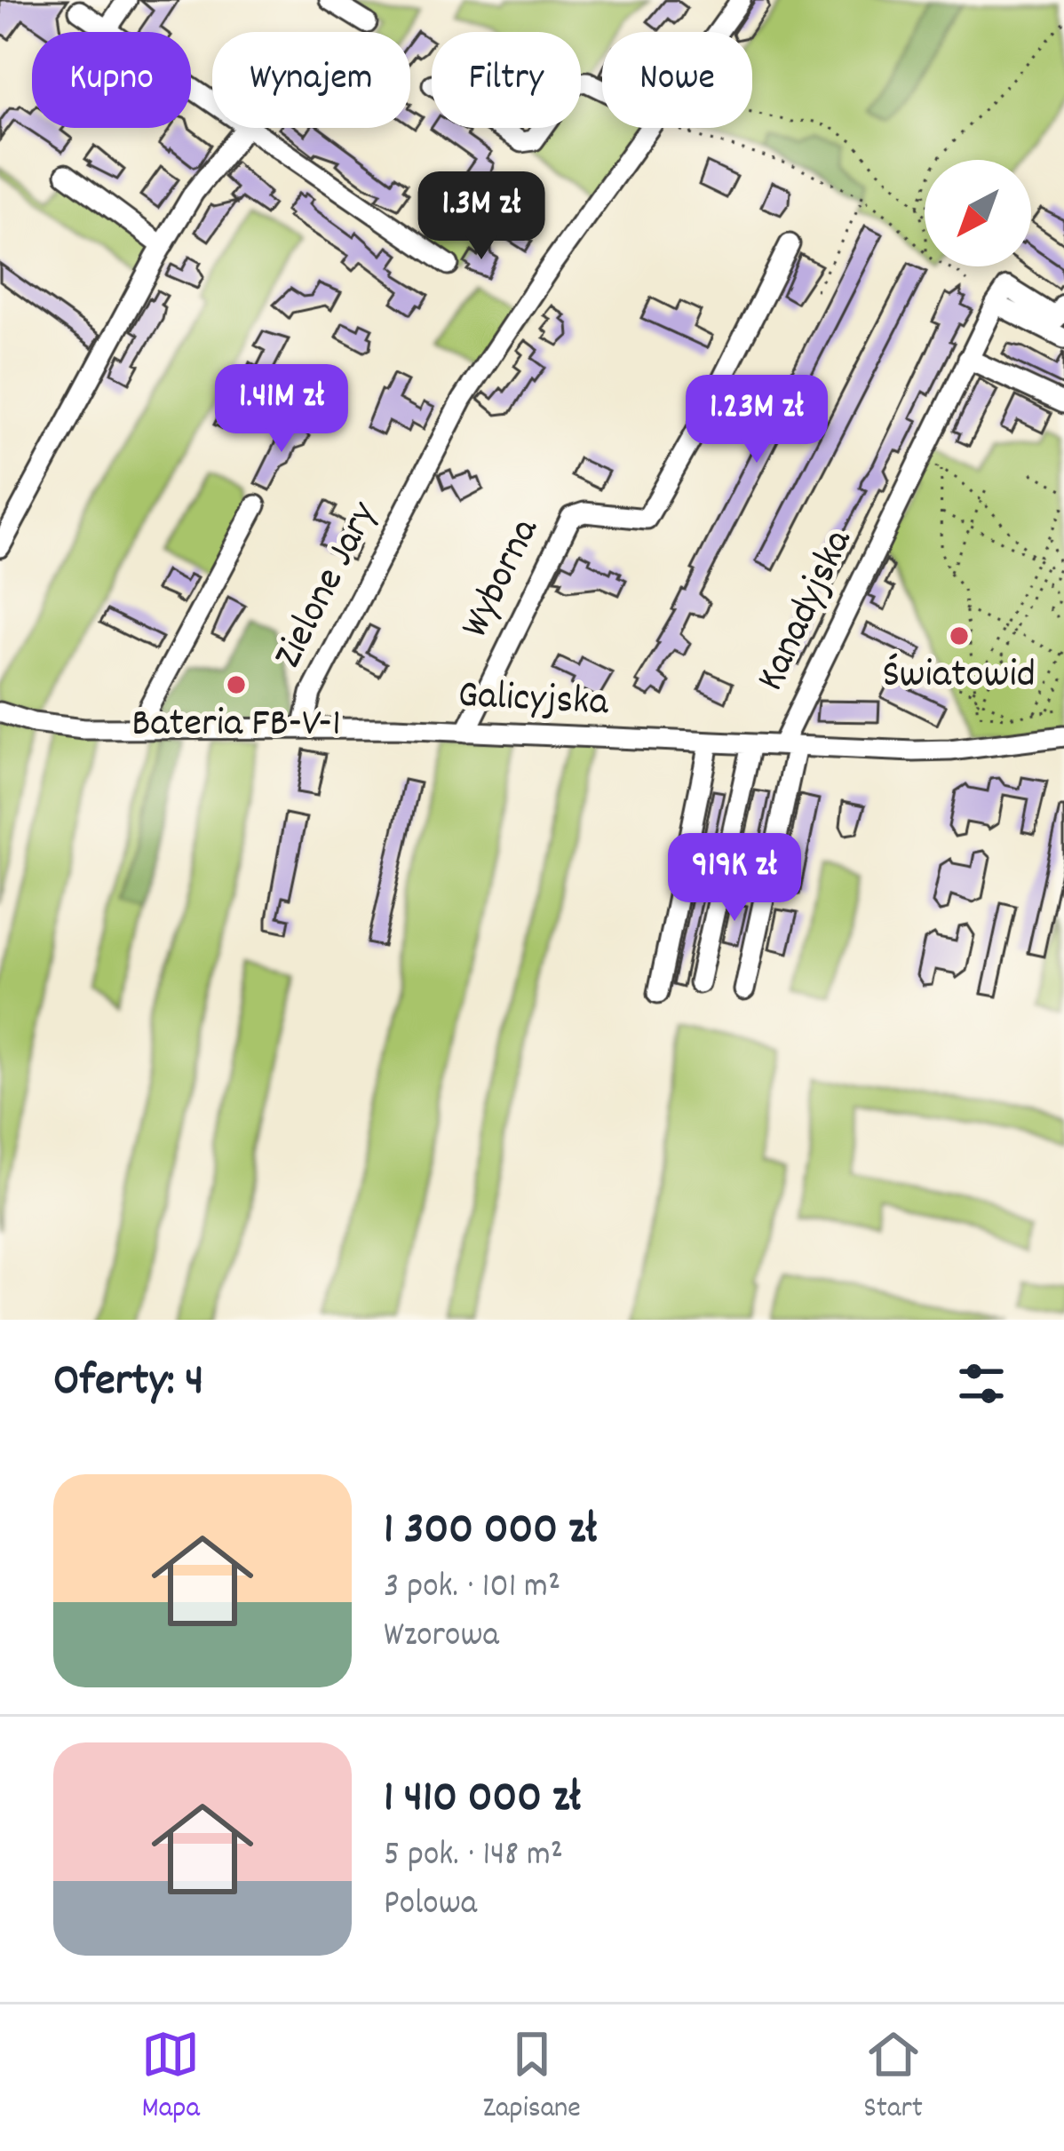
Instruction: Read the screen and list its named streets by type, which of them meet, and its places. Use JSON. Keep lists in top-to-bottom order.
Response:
{
  "streets": {
    "street": [
      "Wyborna",
      "Zielone Jary",
      "Kanadyjska",
      "Galicyjska"
    ]
  },
  "crossings": [
    ["Wyborna", "Galicyjska"],
    ["Zielone Jary", "Galicyjska"],
    ["Kanadyjska", "Galicyjska"]
  ],
  "places": ["Światowid", "Bateria FB-V-1"],
  "north": "bottom left",
  "page": {
    "chip": [
      "Kupno",
      "Wynajem",
      "Filtry",
      "Nowe"
    ],
    "price": [
      "1.3M zł",
      "1.41M zł",
      "1.23M zł",
      "919K zł"
    ],
    "heading": "Oferty: 4",
    "list": [
      {
        "name": "1 300 000 zł",
        "note": "3 pok. · 101 m² · Wzorowa"
      },
      {
        "name": "1 410 000 zł",
        "note": "5 pok. · 148 m² · Polowa"
      }
    ],
    "tabs": ["Mapa", "Zapisane", "Start"]
  }
}
